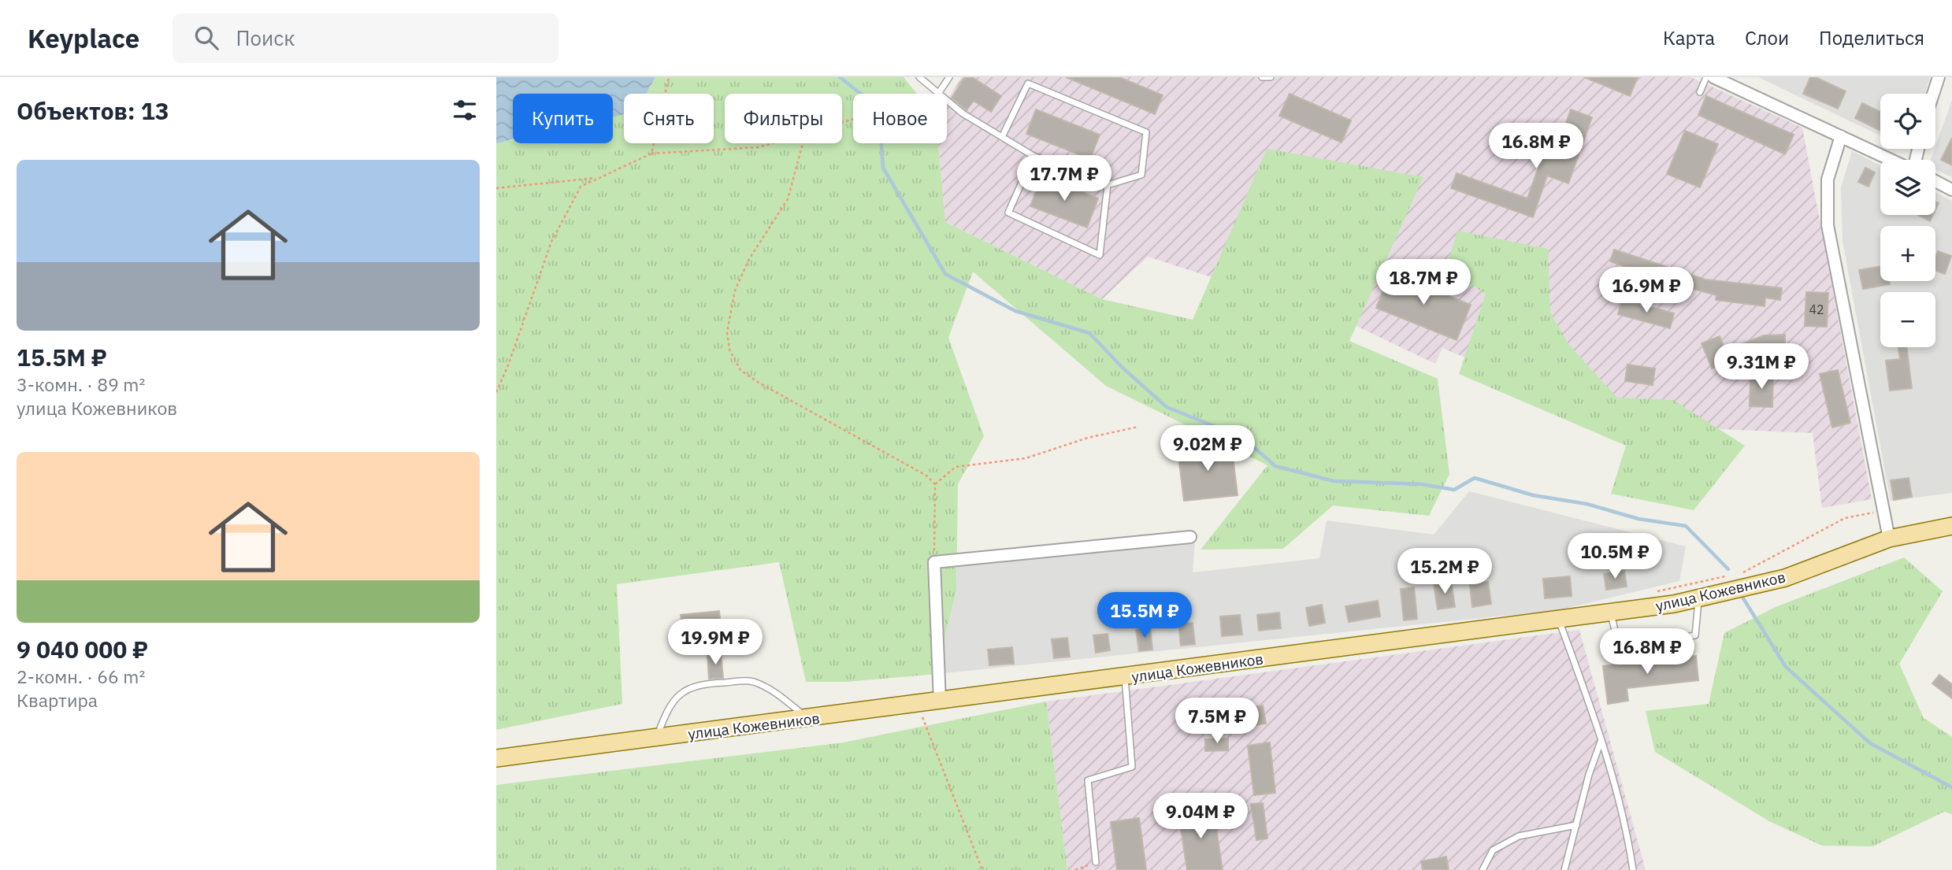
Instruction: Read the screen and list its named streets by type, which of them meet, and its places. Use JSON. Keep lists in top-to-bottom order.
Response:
{
  "streets": {
    "main road": ["улица Кожевников"]
  },
  "house_numbers": ["42"],
  "page": {
    "header": "Keyplace",
    "search": "Поиск",
    "nav": ["Карта", "Слои", "Поделиться"],
    "heading": "Объектов: 13",
    "map_buttons": ["+", "−"],
    "chip": [
      "Купить",
      "Снять",
      "Фильтры",
      "Новое"
    ],
    "price": [
      "16.8M ₽",
      "17.7M ₽",
      "18.7M ₽",
      "16.9M ₽",
      "9.31M ₽",
      "9.02M ₽",
      "10.5M ₽",
      "15.2M ₽",
      "15.5M ₽",
      "19.9M ₽",
      "16.8M ₽",
      "7.5M ₽",
      "9.04M ₽"
    ],
    "list": [
      {
        "name": "15.5M ₽",
        "note": "3-комн. · 89 m² · улица Кожевников"
      },
      {
        "name": "9 040 000 ₽",
        "note": "2-комн. · 66 m² · Квартира"
      }
    ]
  }
}
